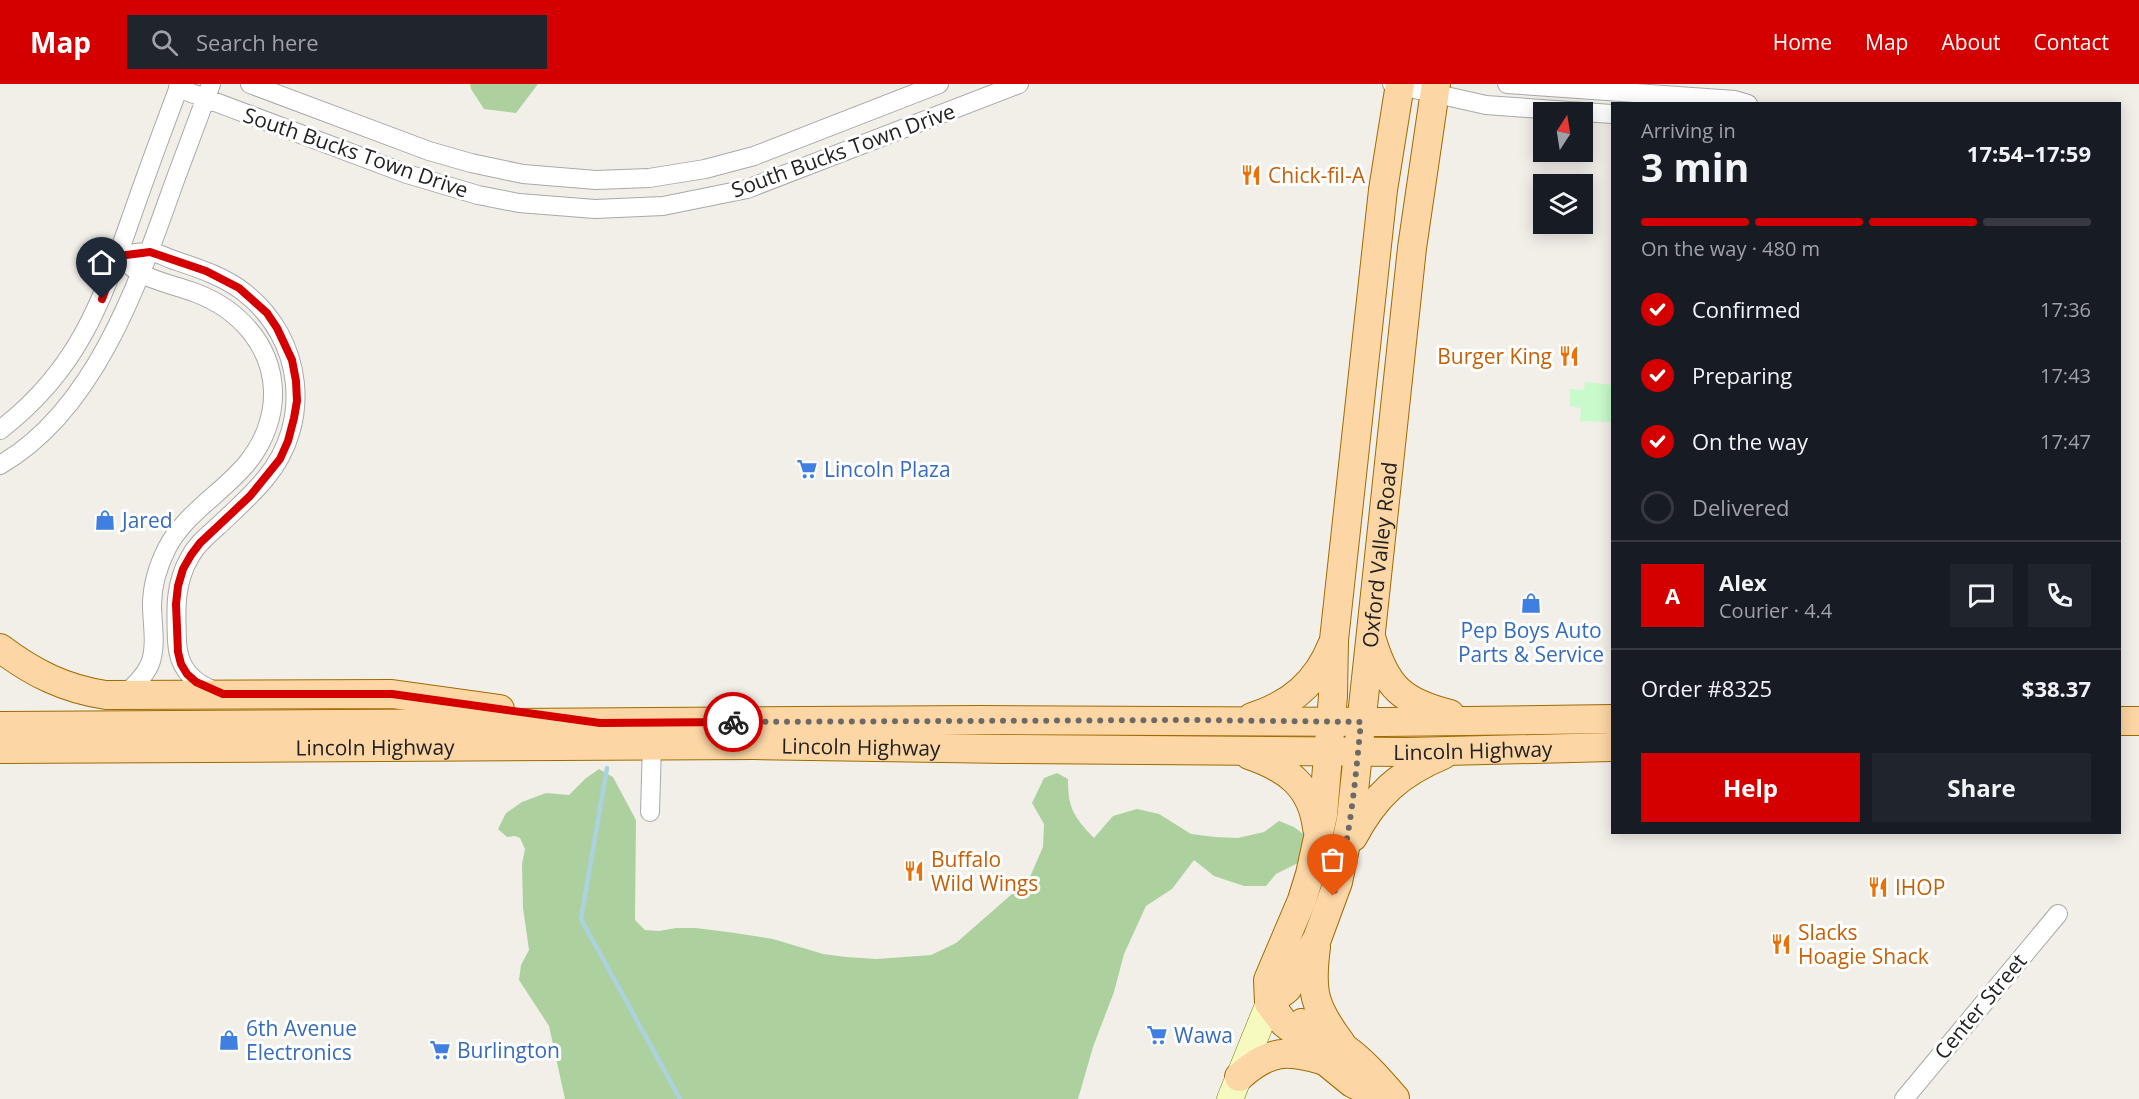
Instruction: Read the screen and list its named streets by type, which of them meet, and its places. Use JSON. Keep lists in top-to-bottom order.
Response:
{
  "streets": {
    "main road": ["Oxford Valley Road", "Lincoln Highway"],
    "street": ["South Bucks Town Drive", "Center Street"]
  },
  "crossings": [
    ["Oxford Valley Road", "Lincoln Highway"]
  ],
  "places": {
    "restaurant": [
      "Chick-fil-A",
      "Burger King",
      "Buffalo Wild Wings",
      "IHOP",
      "Slacks Hoagie Shack"
    ],
    "supermarket": ["Lincoln Plaza", "Wawa", "Burlington"],
    "shop": ["Jared", "Pep Boys Auto Parts & Service", "6th Avenue Electronics"]
  },
  "north": "top",
  "page": {
    "header": "Map",
    "search": "Search here",
    "nav": [
      "Home",
      "Map",
      "About",
      "Contact"
    ],
    "heading": ["3 min", "Arriving in", "17:54–17:59"],
    "panel": [
      "Alex",
      "Courier · 4.4",
      "Order #8325",
      "$38.37"
    ],
    "bar": "On the way · 480 m",
    "list": [
      ["Confirmed", "17:36"],
      ["Preparing", "17:43"],
      ["On the way", "17:47"],
      "Delivered"
    ],
    "round": "A",
    "buttons": ["Help", "Share"]
  }
}
